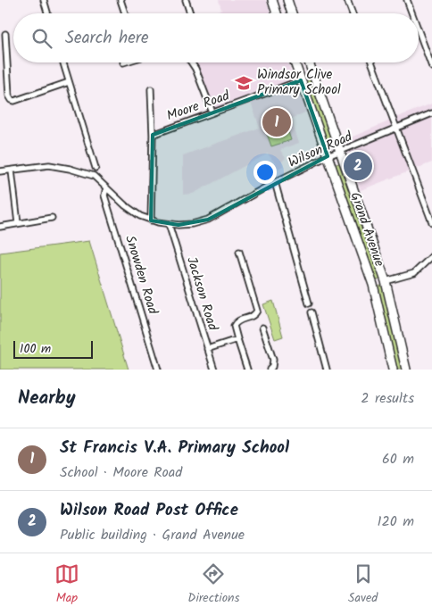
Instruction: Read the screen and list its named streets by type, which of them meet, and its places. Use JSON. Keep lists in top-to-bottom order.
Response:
{
  "streets": {
    "street": [
      "Moore Road",
      "Wilson Road",
      "Grand Avenue",
      "Snowden Road",
      "Jackson Road"
    ]
  },
  "crossings": [
    ["Moore Road", "Grand Avenue"],
    ["Wilson Road", "Grand Avenue"],
    ["Wilson Road", "Snowden Road"],
    ["Wilson Road", "Jackson Road"]
  ],
  "places": {
    "school or university": ["Windsor Clive Primary School"]
  },
  "scale_bar": "100 m",
  "page": {
    "search": "Search here",
    "pins": ["1", "2"],
    "scale": "100 m",
    "heading": ["Nearby", "2 results"],
    "list": [
      {
        "mark": "1",
        "name": "St Francis V.A. Primary School",
        "note": "School · Moore Road",
        "value": "60 m"
      },
      {
        "mark": "2",
        "name": "Wilson Road Post Office",
        "note": "Public building · Grand Avenue",
        "value": "120 m"
      }
    ],
    "nav": ["Map", "Directions", "Saved"]
  }
}
